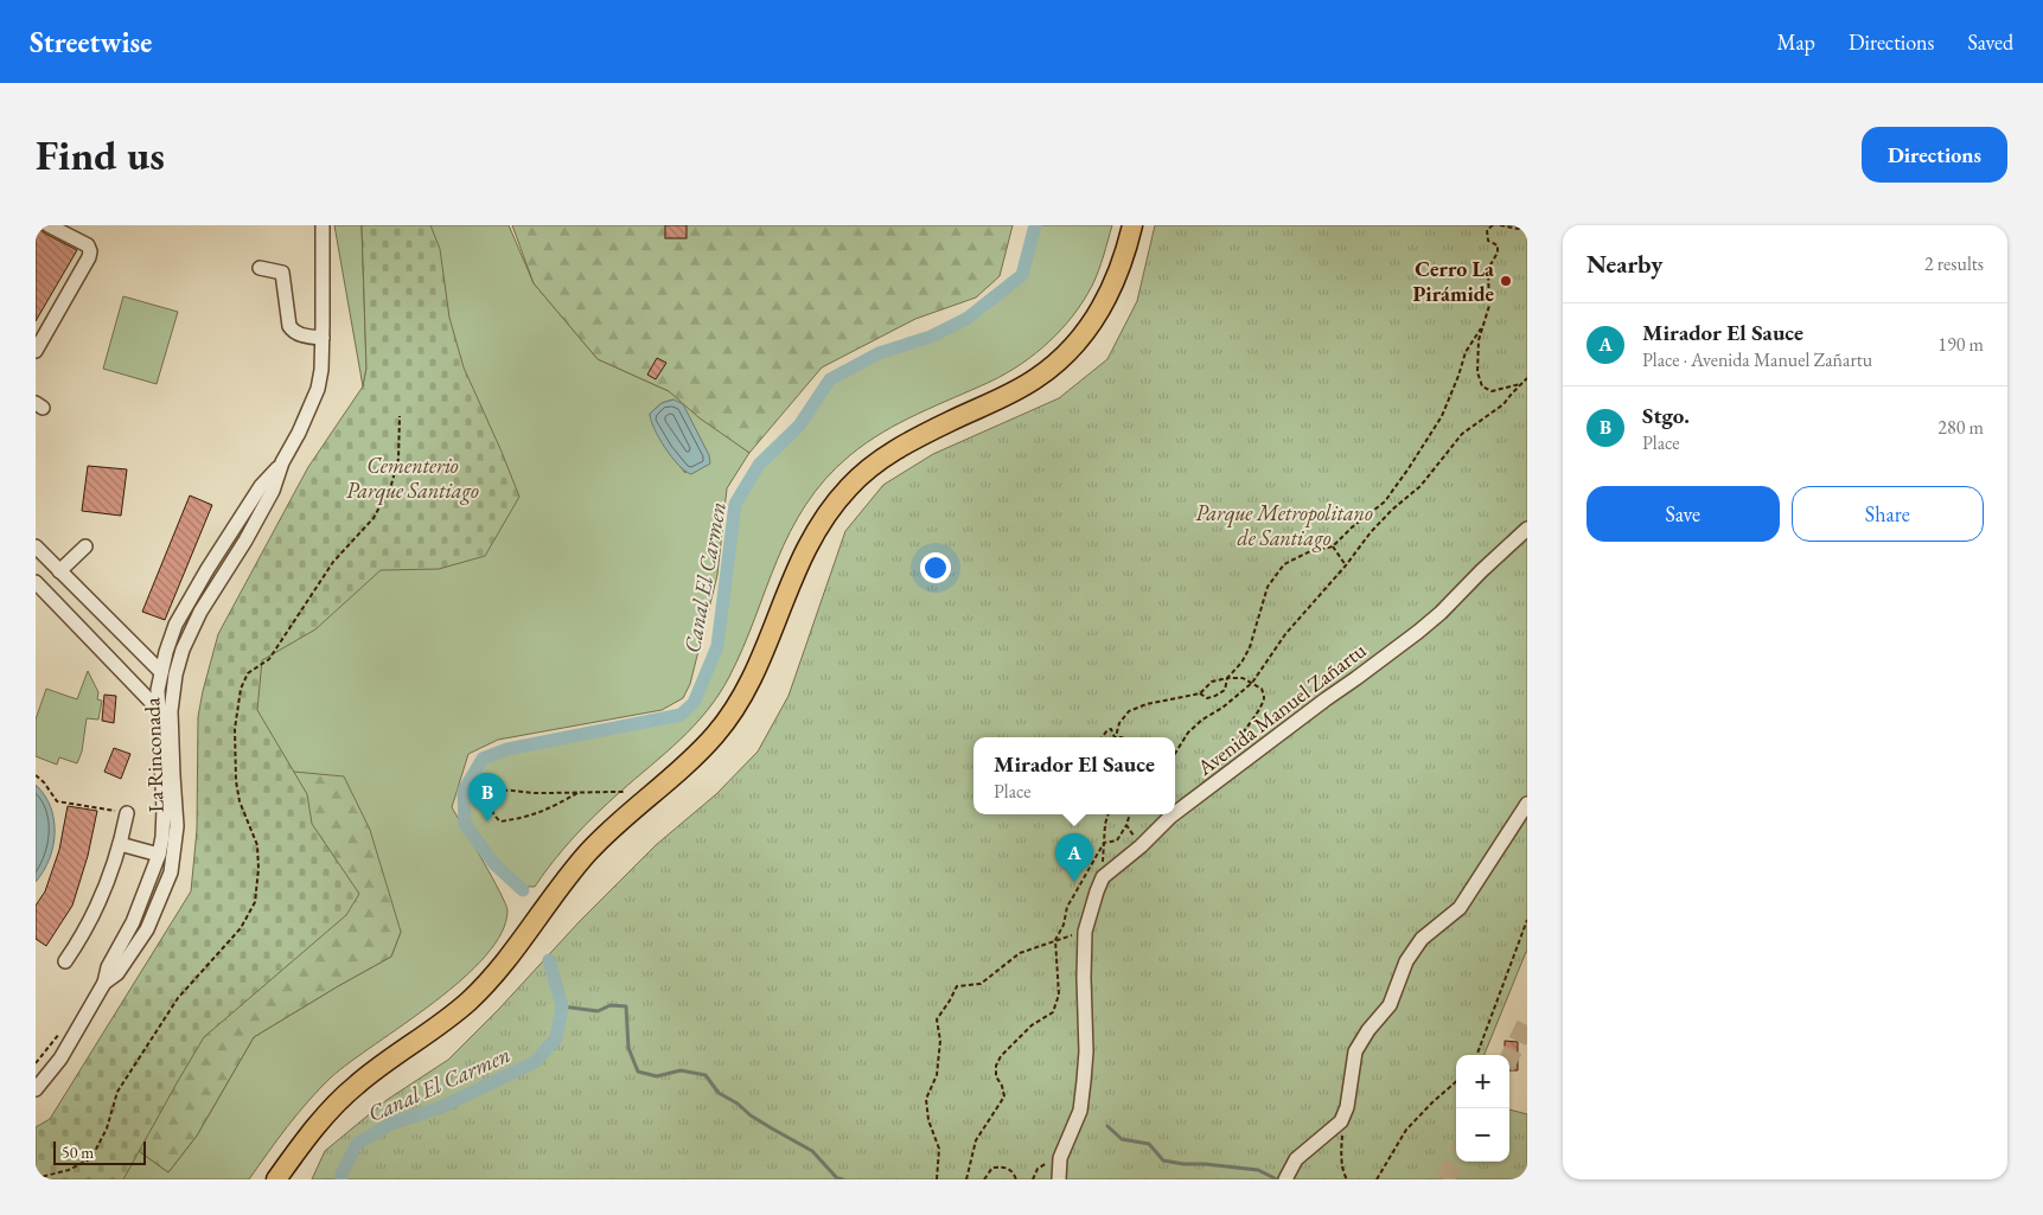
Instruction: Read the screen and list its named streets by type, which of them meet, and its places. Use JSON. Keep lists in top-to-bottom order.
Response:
{
  "streets": {
    "street": ["Avenida Manuel Zañartu", "La Rinconada"]
  },
  "water": ["Canal El Carmen"],
  "parks": ["Cementerio Parque Santiago", "Parque Metropolitano de Santiago"],
  "places": ["Cerro La Pirámide"],
  "scale_bar": "50 m",
  "page": {
    "header": "Streetwise",
    "nav": ["Map", "Directions", "Saved"],
    "buttons": [
      "Directions",
      ["Save", "Share"]
    ],
    "title": "Find us",
    "heading": ["Nearby", "2 results"],
    "list": [
      {
        "mark": "A",
        "name": "Mirador El Sauce",
        "note": "Place · Avenida Manuel Zañartu",
        "value": "190 m"
      },
      {
        "mark": "B",
        "name": "Stgo.",
        "note": "Place",
        "value": "280 m"
      }
    ],
    "popup": ["Mirador El Sauce", "Place"],
    "pins": ["B", "A"],
    "map_buttons": ["+", "−"],
    "scale": "50 m"
  }
}
